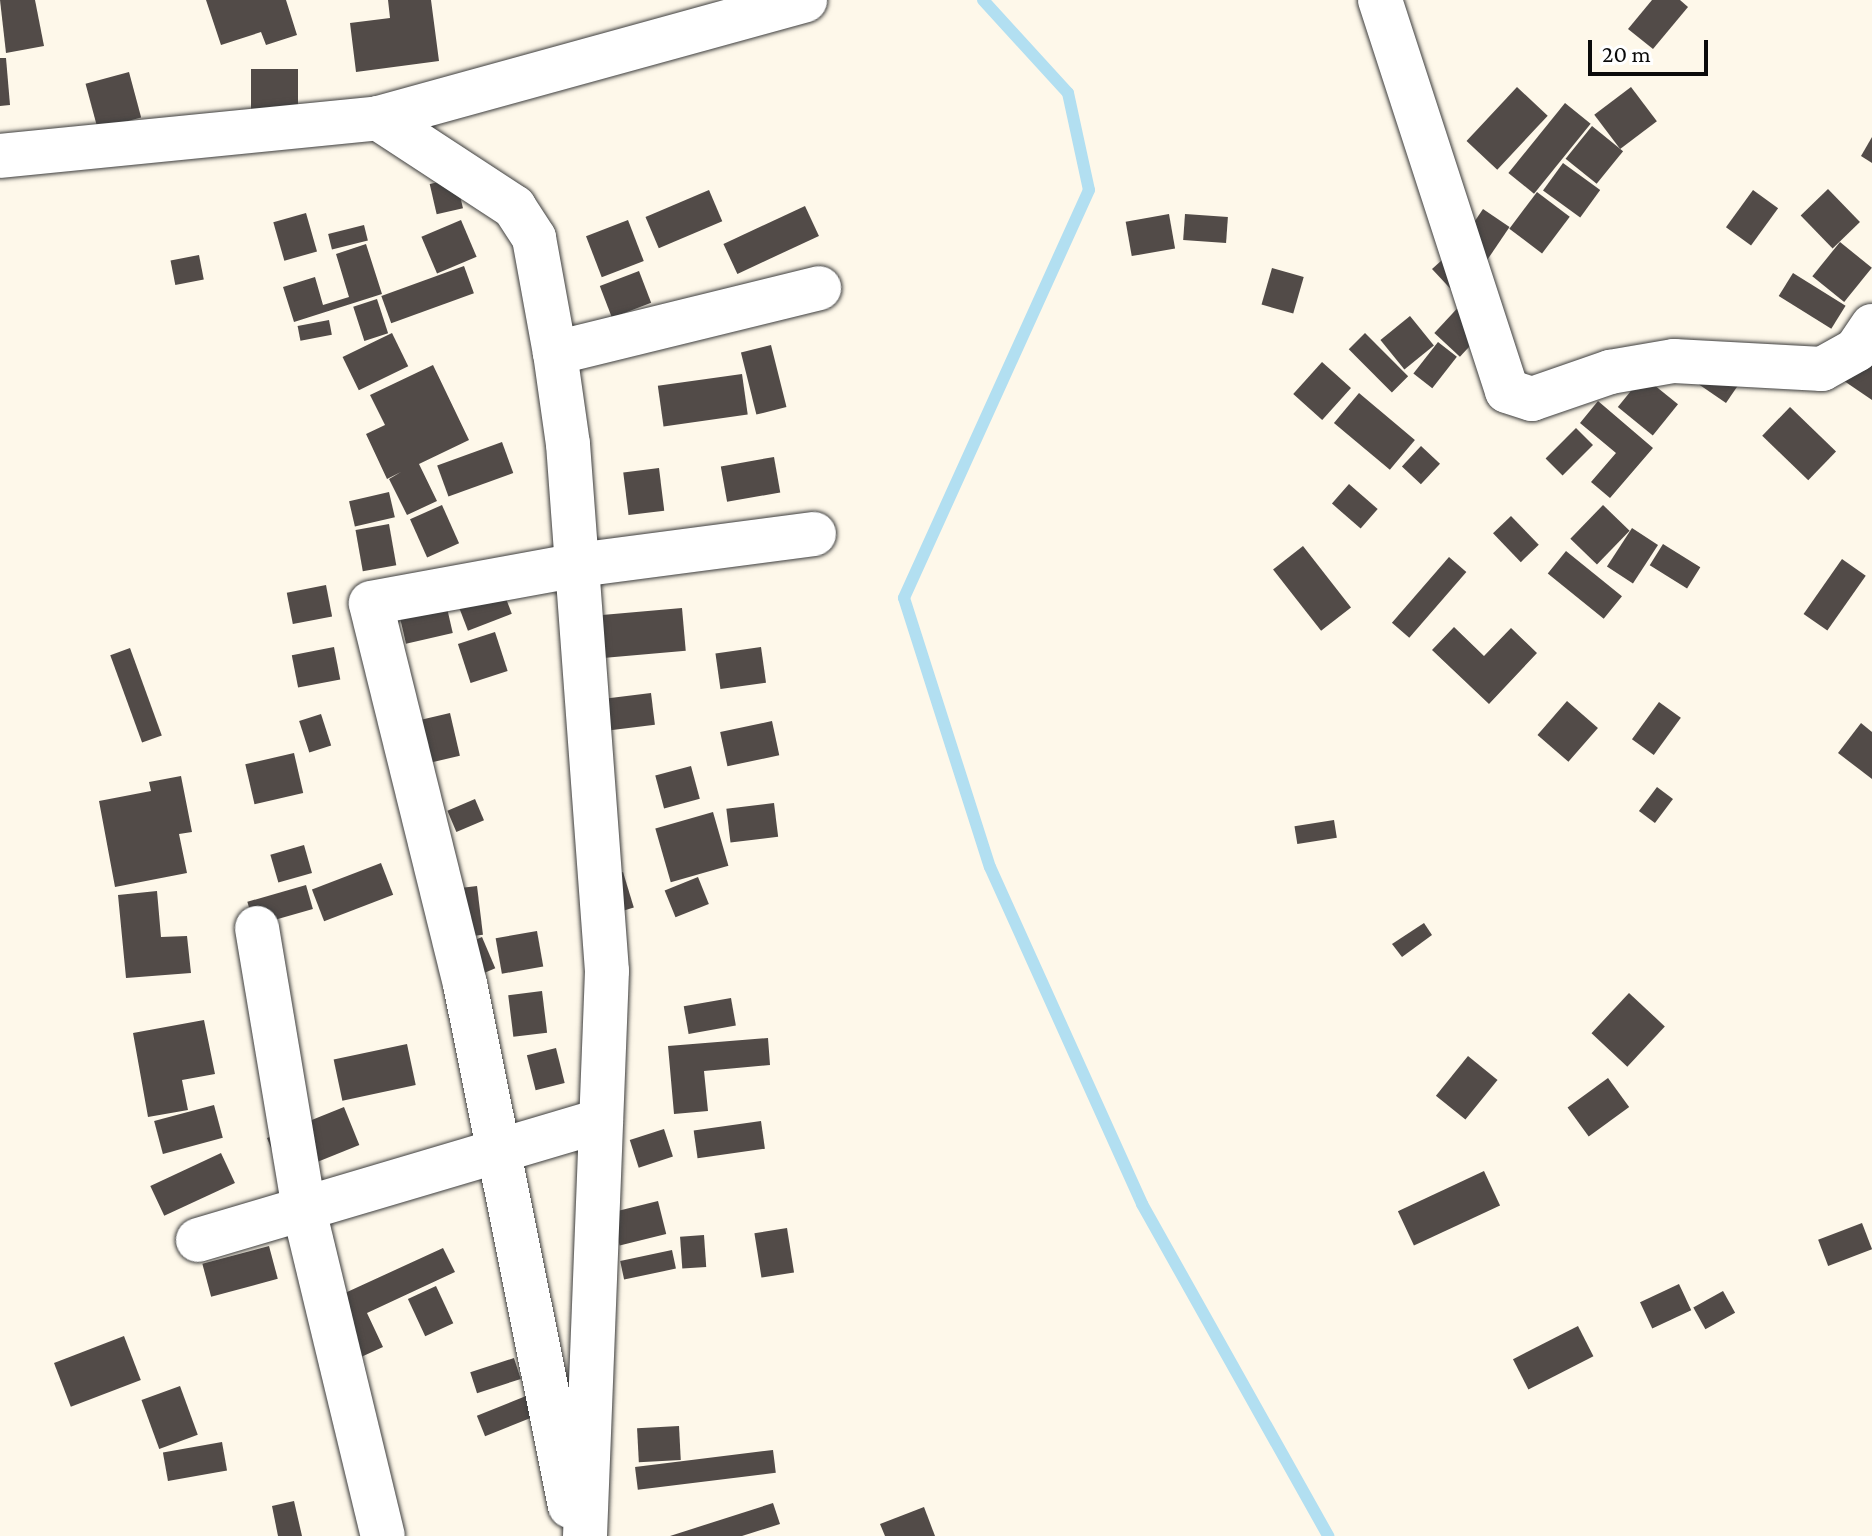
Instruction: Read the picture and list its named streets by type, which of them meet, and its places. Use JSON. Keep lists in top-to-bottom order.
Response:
{
  "scale_bar": "20 m"
}
